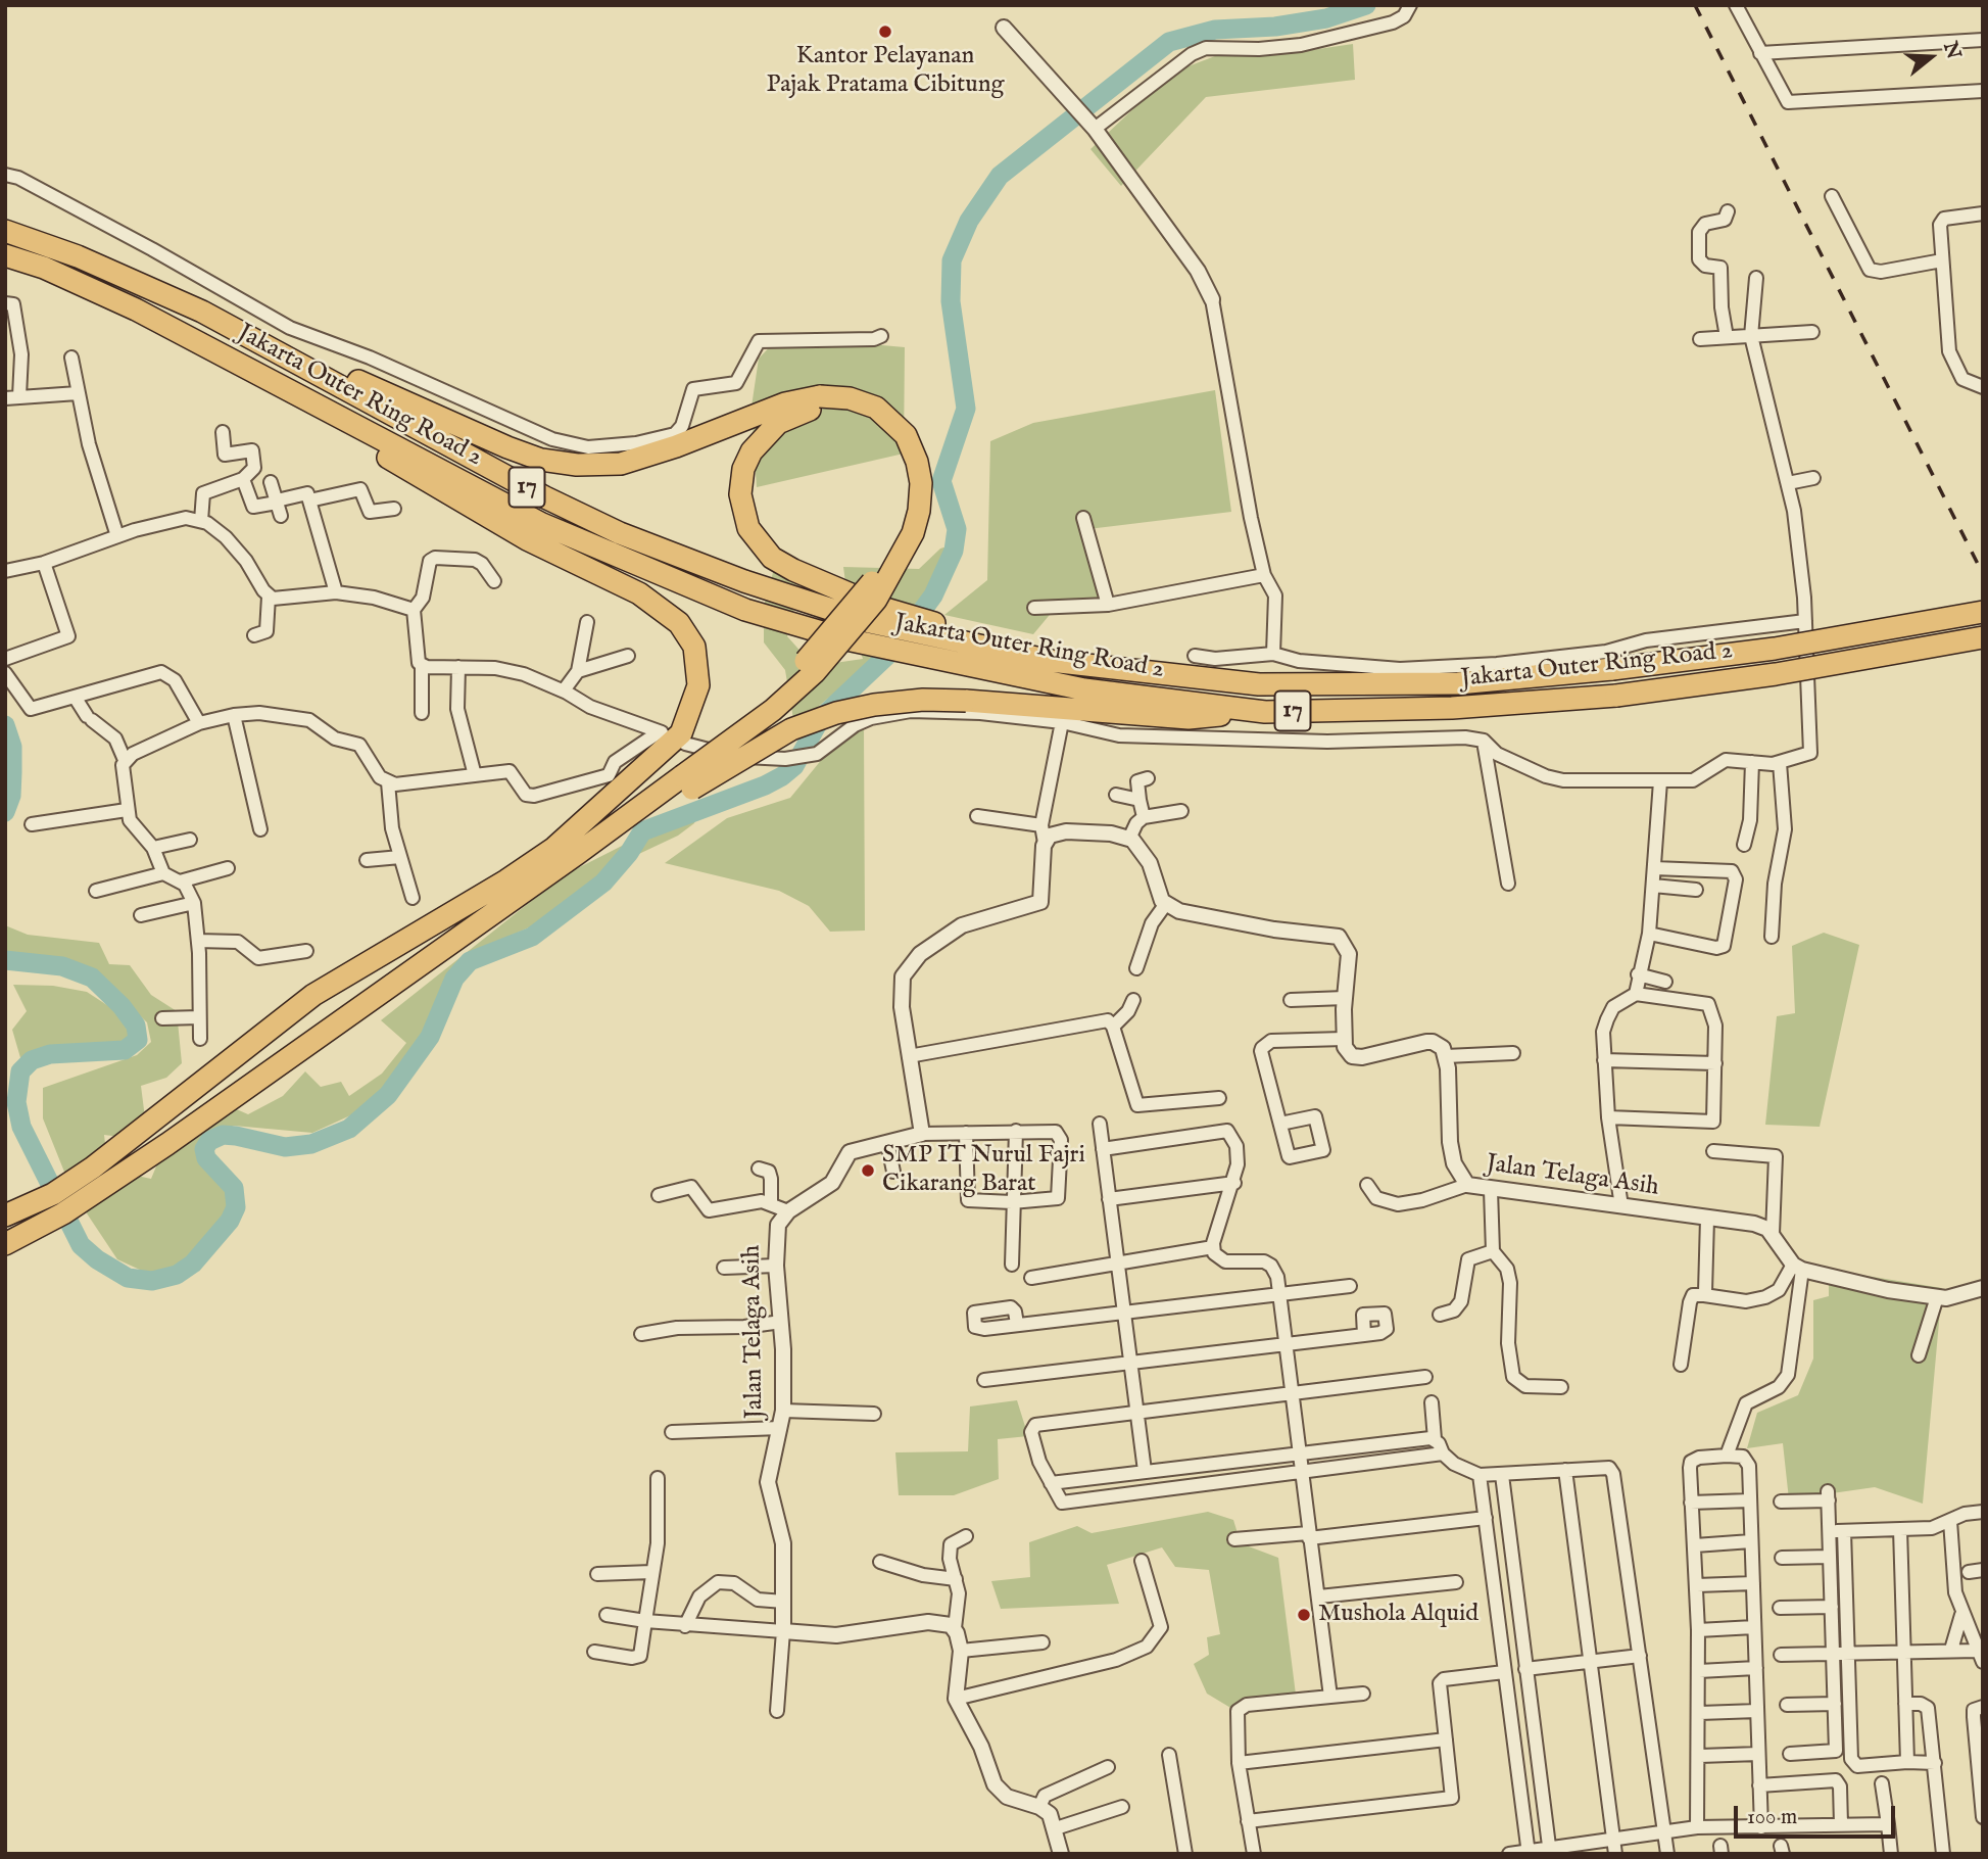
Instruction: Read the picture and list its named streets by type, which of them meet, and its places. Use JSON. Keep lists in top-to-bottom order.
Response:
{
  "streets": {
    "highway": ["Jakarta Outer Ring Road 2", "17"],
    "street": ["Jalan Telaga Asih"]
  },
  "crossings": [
    ["Jakarta Outer Ring Road 2", "17"]
  ],
  "places": ["Kantor Pelayanan Pajak Pratama Cibitung", "SMP IT Nurul Fajri Cikarang Barat", "Mushola Alquid"],
  "scale_bar": "100 m",
  "north": "right"
}
